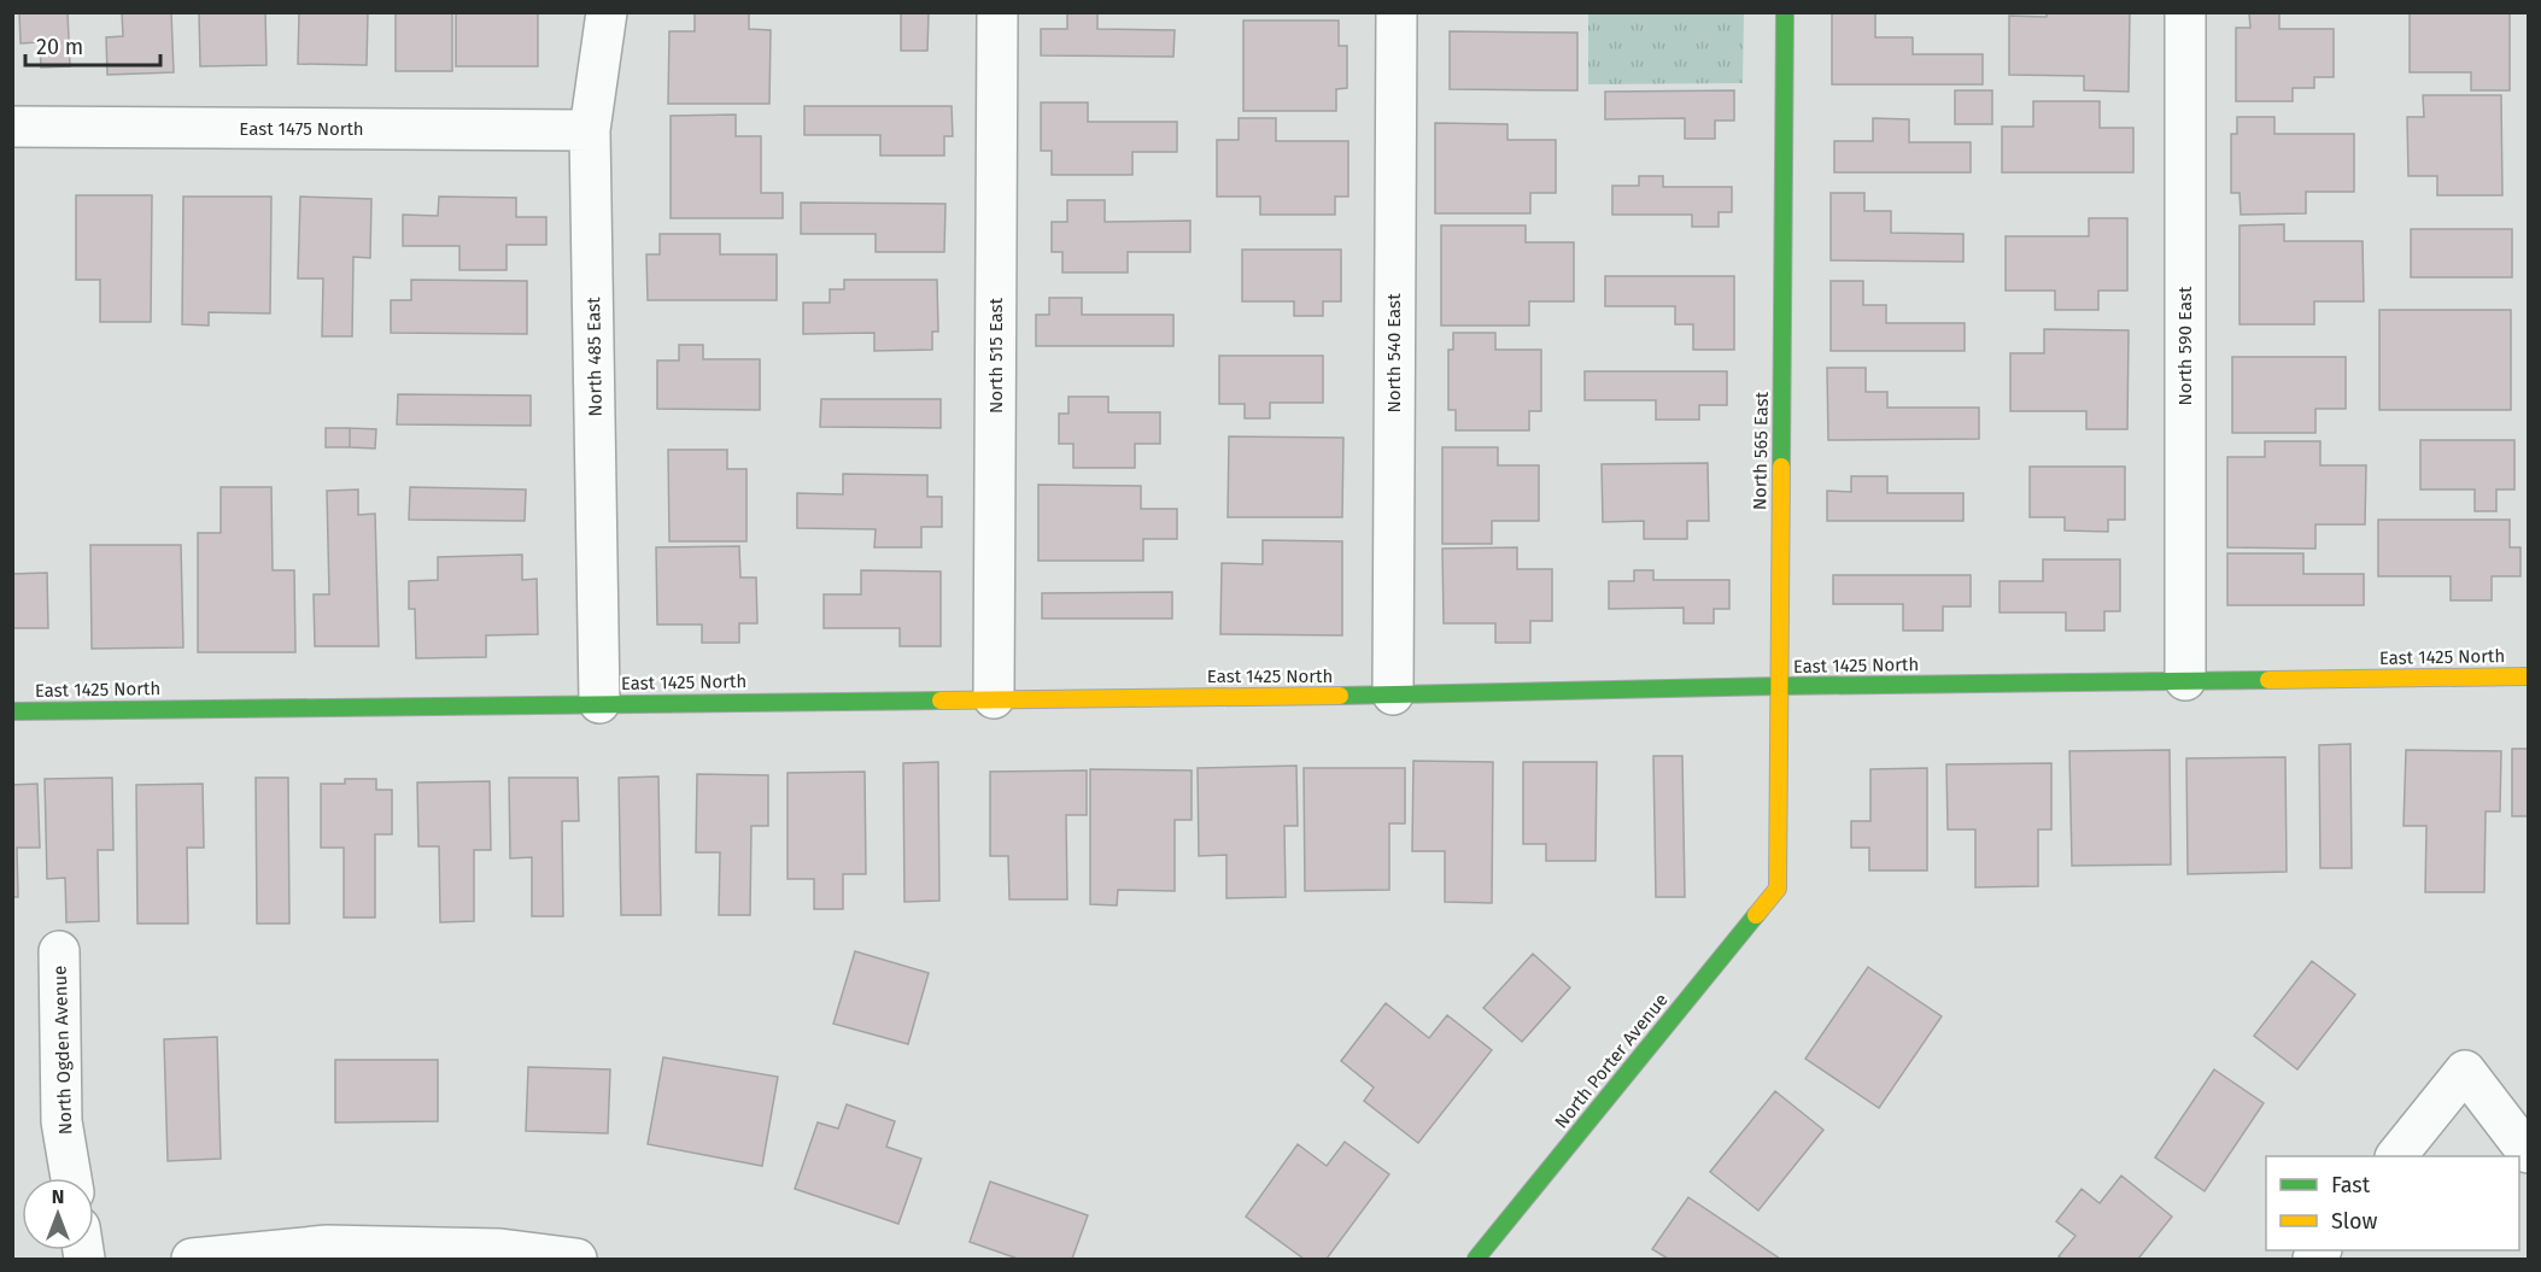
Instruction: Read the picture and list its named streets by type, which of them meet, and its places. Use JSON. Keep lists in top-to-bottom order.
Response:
{
  "streets": {
    "street": [
      "East 1475 North",
      "North 590 East",
      "North 540 East",
      "North 515 East",
      "North 485 East",
      "North 565 East",
      "East 1425 North",
      "North Ogden Avenue",
      "North Porter Avenue"
    ]
  },
  "crossings": [
    ["East 1475 North", "North 485 East"],
    ["North 590 East", "East 1425 North"],
    ["North 540 East", "East 1425 North"],
    ["North 515 East", "East 1425 North"],
    ["North 485 East", "East 1425 North"],
    ["North 565 East", "East 1425 North"],
    ["North 565 East", "North Porter Avenue"]
  ],
  "legend": ["Fast", "Slow"],
  "scale_bar": "20 m",
  "north": "top"
}
